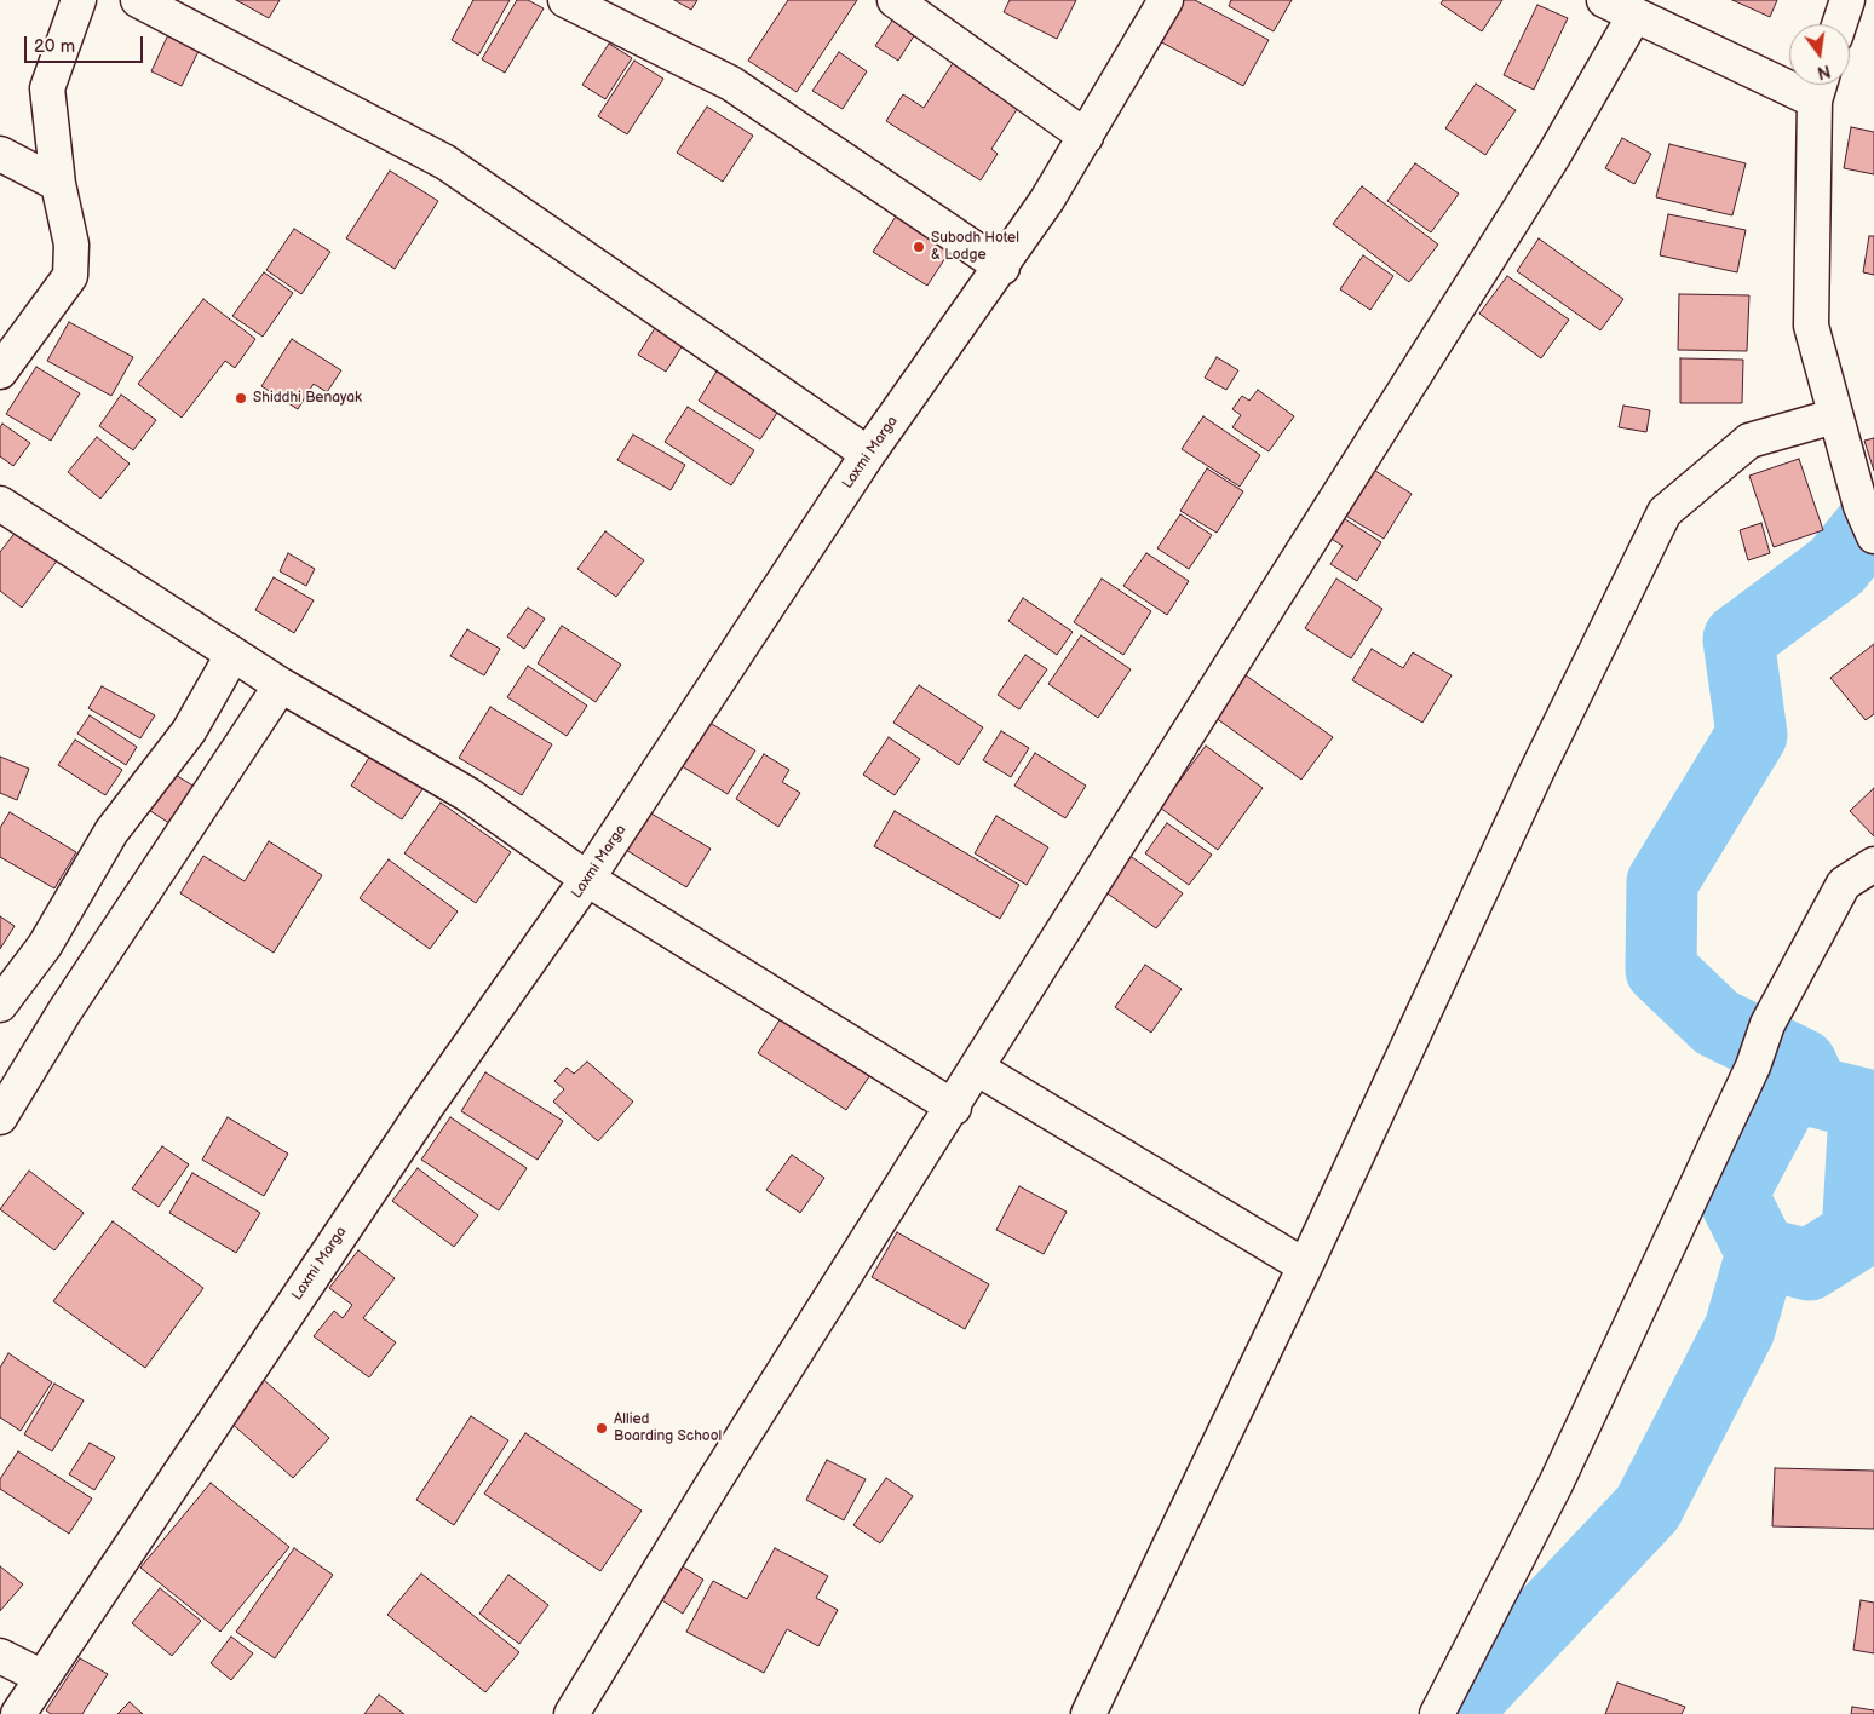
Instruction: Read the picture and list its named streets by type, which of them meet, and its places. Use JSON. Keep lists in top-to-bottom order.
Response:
{
  "streets": {
    "street": ["Laxmi Marga"]
  },
  "places": ["Subodh Hotel & Lodge", "Shiddhi Benayak", "Allied Boarding School"],
  "scale_bar": "20 m",
  "north": "bottom"
}
